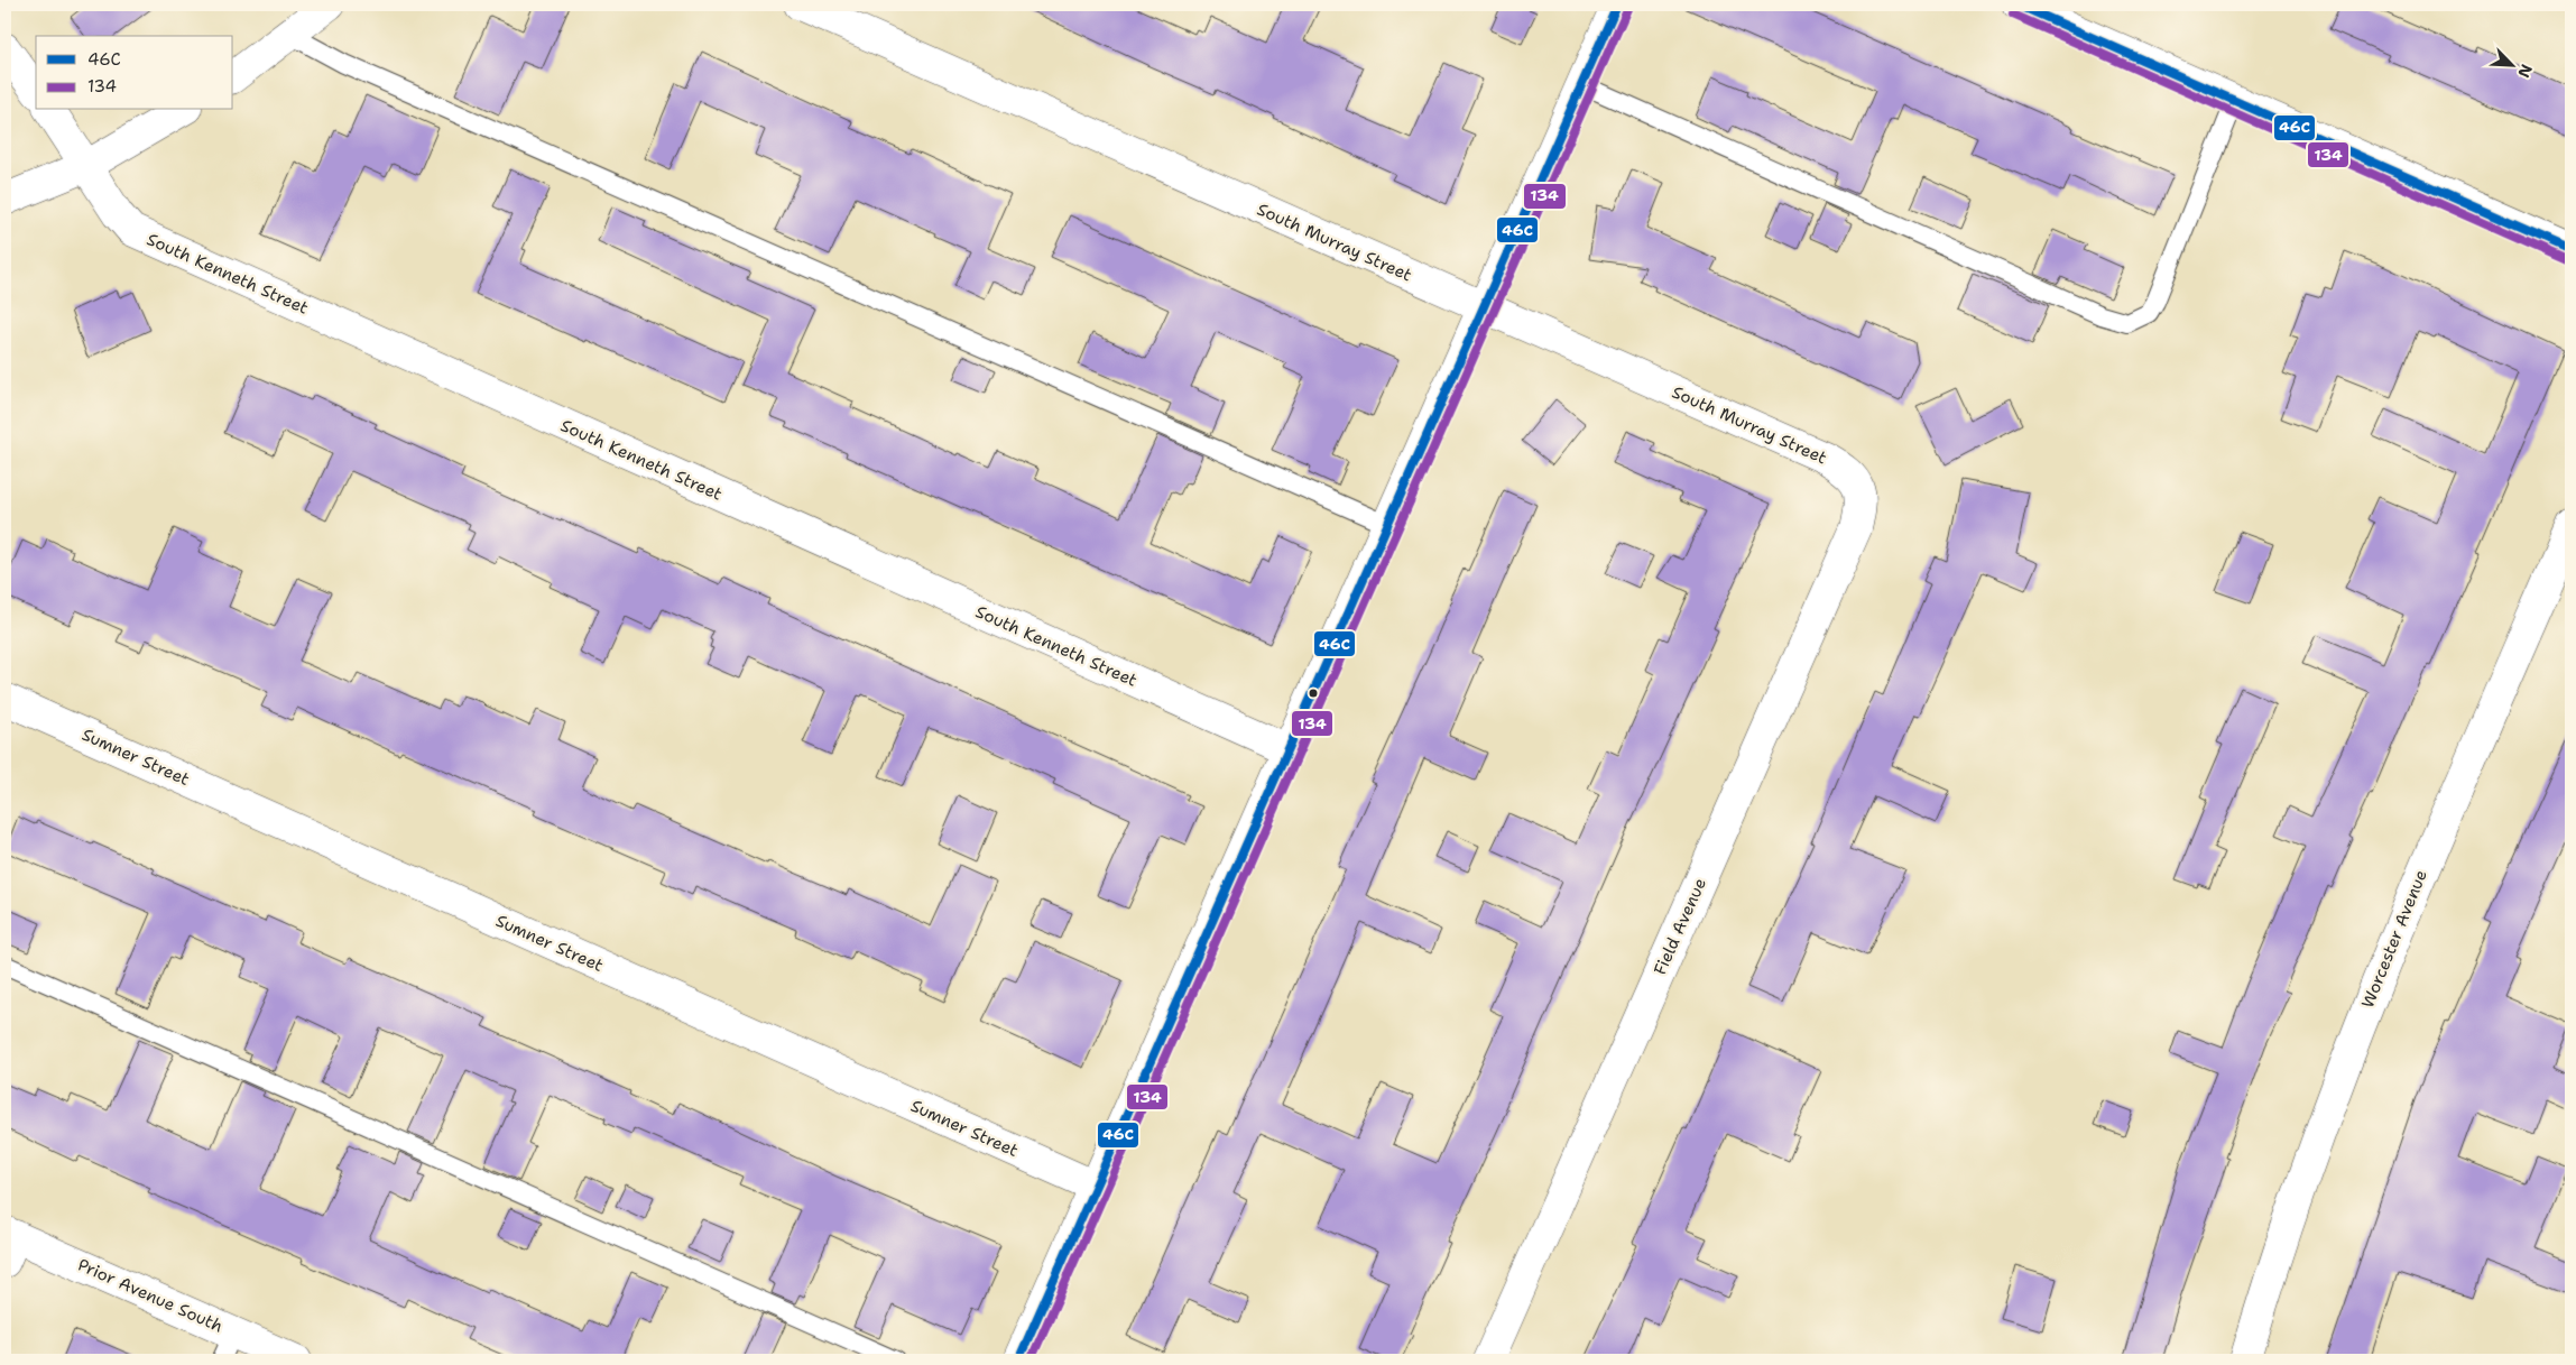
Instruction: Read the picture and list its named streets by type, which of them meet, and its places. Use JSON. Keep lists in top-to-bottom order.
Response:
{
  "streets": {
    "street": [
      "South Murray Street",
      "South Kenneth Street",
      "Sumner Street",
      "Field Avenue",
      "Worcester Avenue",
      "Prior Avenue South"
    ]
  },
  "crossings": [
    ["South Murray Street", "Field Avenue"]
  ],
  "lines": ["transit line 46C", "transit line 134"],
  "legend": ["46C", "134"],
  "north": "bottom right"
}
